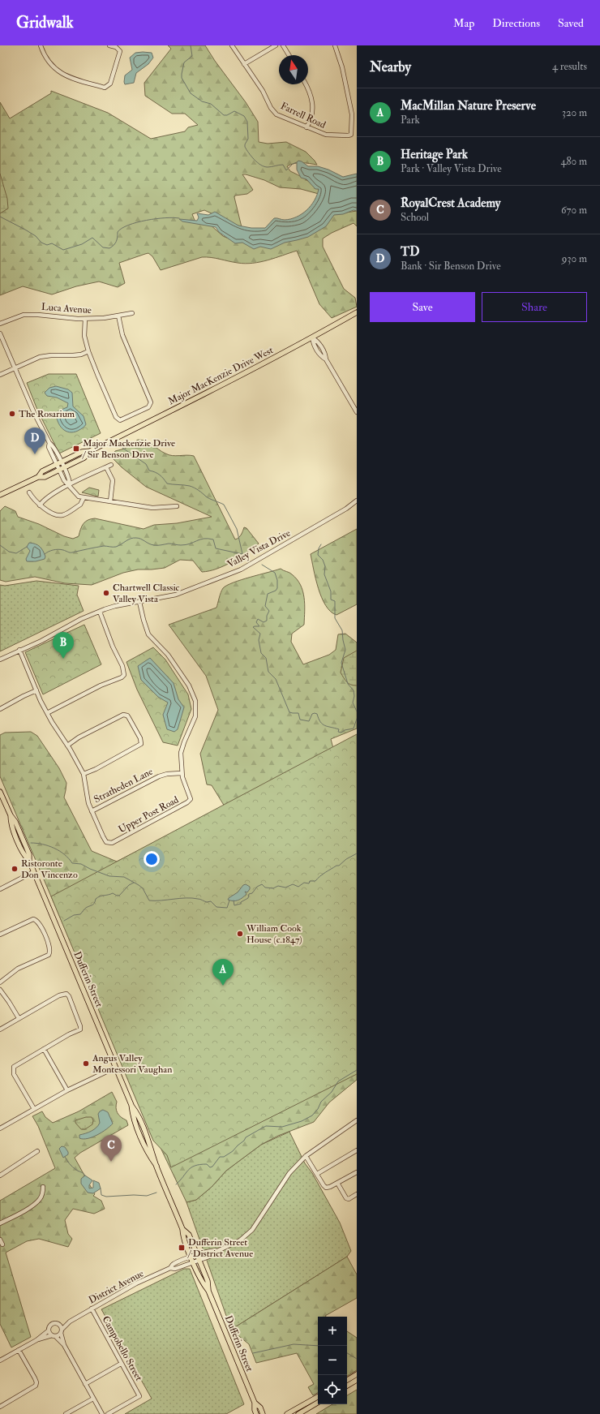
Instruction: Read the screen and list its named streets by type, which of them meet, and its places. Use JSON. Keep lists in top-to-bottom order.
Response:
{
  "streets": {
    "main road": ["Major MacKenzie Drive West", "Dufferin Street"],
    "street": [
      "Farrell Road",
      "Luca Avenue",
      "Valley Vista Drive",
      "Stratheden Lane",
      "Upper Post Road",
      "District Avenue",
      "Campobello Street"
    ]
  },
  "crossings": [
    ["Valley Vista Drive", "Upper Post Road"],
    ["Stratheden Lane", "Upper Post Road"],
    ["Dufferin Street", "District Avenue"],
    ["District Avenue", "Campobello Street"]
  ],
  "places": {
    "other": [
      "The Rosarium",
      "Chartwell Classic Valley Vista",
      "Ristoronte Don Vincenzo",
      "William Cook House (c.1847)",
      "Angus Valley Montessori Vaughan"
    ],
    "transit": ["Major Mackenzie Drive / Sir Benson Drive", "Dufferin Street / District Avenue"]
  },
  "north": "top",
  "page": {
    "header": "Gridwalk",
    "nav": ["Map", "Directions", "Saved"],
    "heading": ["Nearby", "4 results"],
    "list": [
      {
        "mark": "A",
        "name": "MacMillan Nature Preserve",
        "note": "Park",
        "value": "320 m"
      },
      {
        "mark": "B",
        "name": "Heritage Park",
        "note": "Park · Valley Vista Drive",
        "value": "480 m"
      },
      {
        "mark": "C",
        "name": "RoyalCrest Academy",
        "note": "School",
        "value": "670 m"
      },
      {
        "mark": "D",
        "name": "TD",
        "note": "Bank · Sir Benson Drive",
        "value": "930 m"
      }
    ],
    "buttons": ["Save", "Share"],
    "pins": [
      "D",
      "B",
      "A",
      "C"
    ],
    "map_buttons": ["+", "−"]
  }
}
